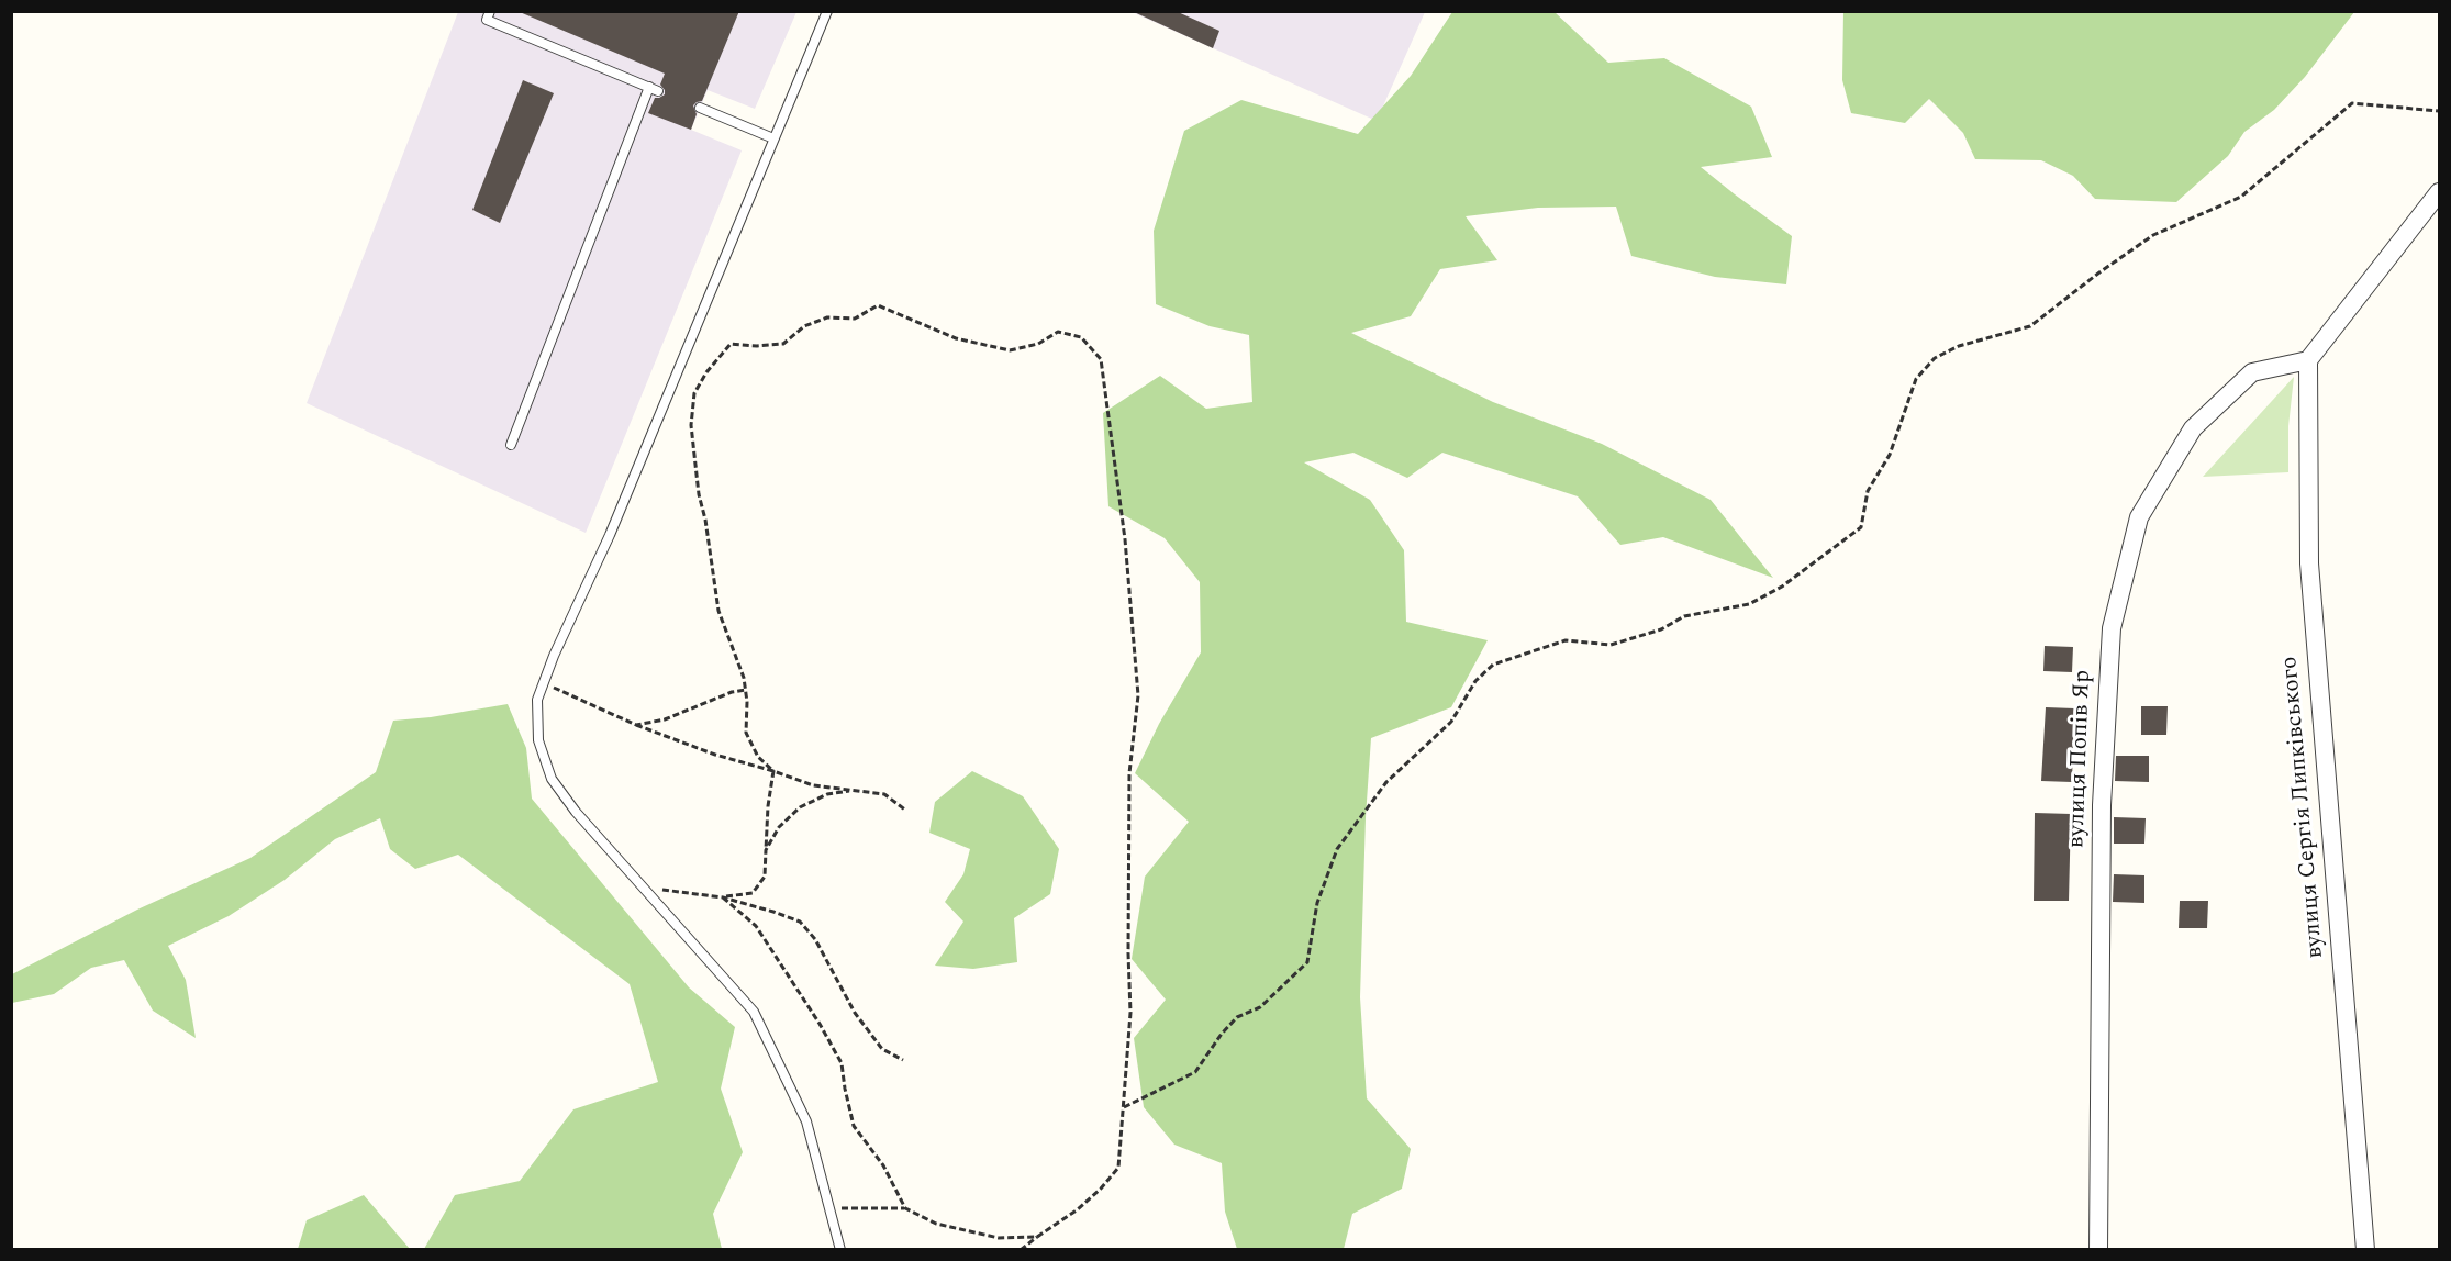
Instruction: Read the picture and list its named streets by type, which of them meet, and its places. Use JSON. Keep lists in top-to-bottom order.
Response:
{
  "streets": {
    "street": ["вулиця Попів Яр", "вулиця Сергія Липківського"]
  },
  "crossings": [
    ["вулиця Попів Яр", "вулиця Сергія Липківського"]
  ]
}
